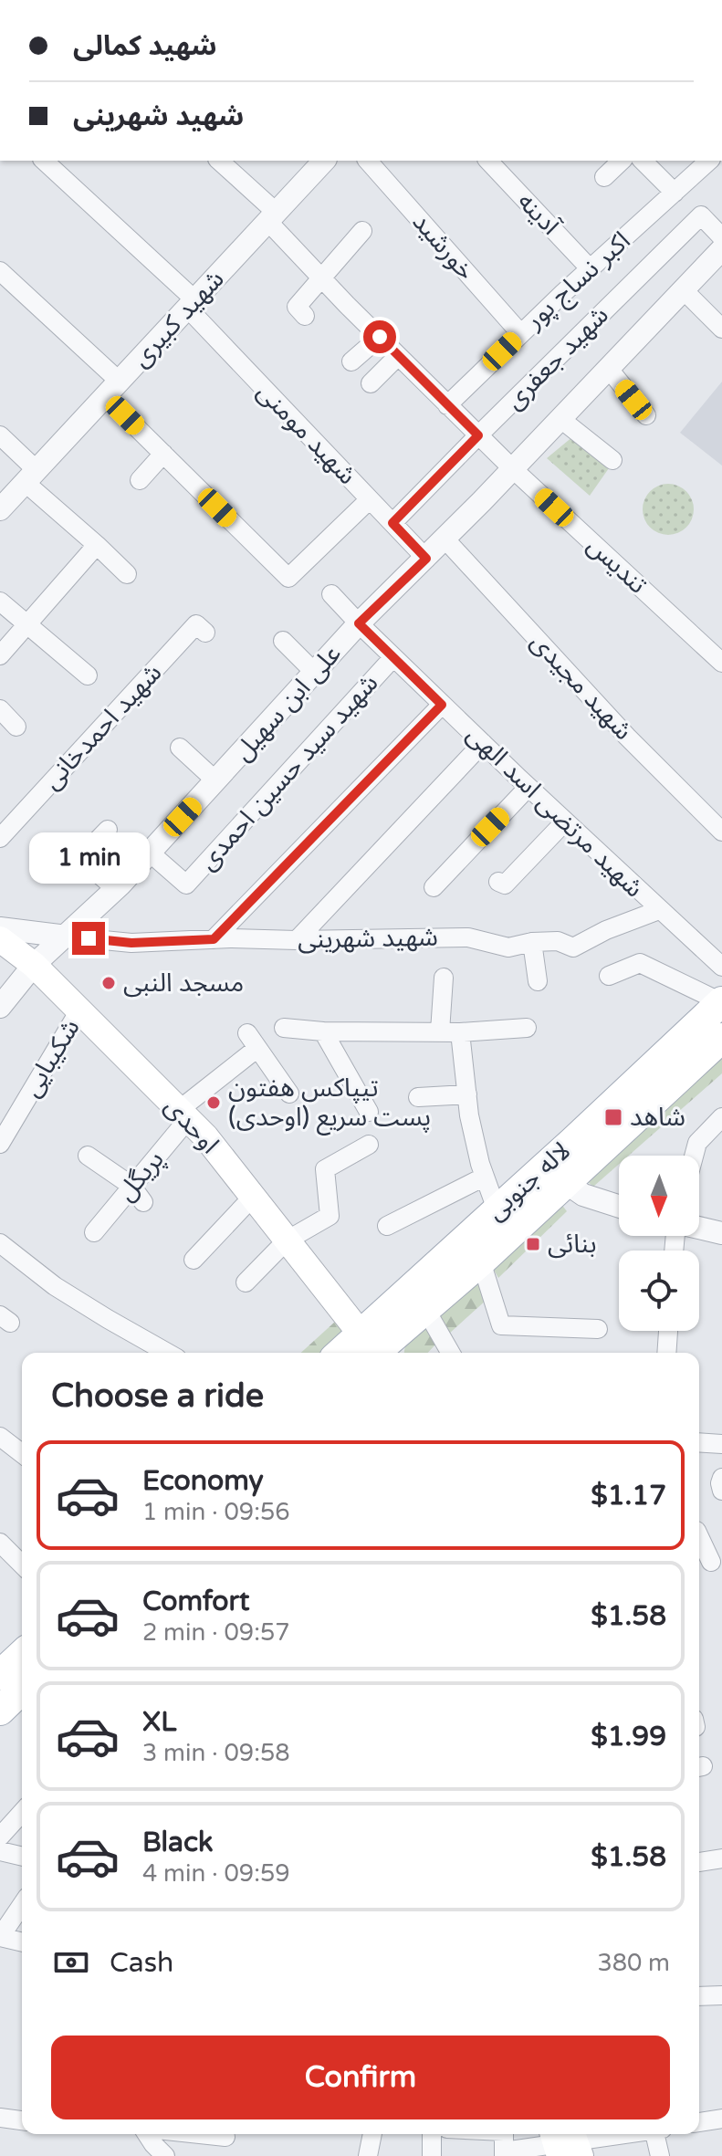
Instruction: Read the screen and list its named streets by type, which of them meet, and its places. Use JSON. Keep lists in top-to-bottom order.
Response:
{
  "streets": {
    "main road": ["اوحدی", "لاله جنوبی"],
    "street": [
      "آدینه",
      "خورشید",
      "اکبر نساج پور",
      "شهید کبیری",
      "شهید جعفری",
      "شهید مومنی",
      "تندیس",
      "شهید مجیدی",
      "علی ابن سهیل",
      "شهید احمدخانی",
      "شهید سید حسین احمدی",
      "شهید مرتضی اسد الهی",
      "شهید شهرینی",
      "شکیبایی",
      "پریگل"
    ]
  },
  "crossings": [
    ["آدینه", "اکبر نساج پور"],
    ["خورشید", "اکبر نساج پور"],
    ["اکبر نساج پور", "تندیس"],
    ["شهید کبیری", "شهید مومنی"],
    ["شهید کبیری", "تندیس"],
    ["شهید جعفری", "شهید مومنی"],
    ["شهید جعفری", "تندیس"],
    ["شهید مومنی", "علی ابن سهیل"],
    ["تندیس", "علی ابن سهیل"],
    ["شهید مجیدی", "علی ابن سهیل"],
    ["علی ابن سهیل", "شهید سید حسین احمدی"],
    ["علی ابن سهیل", "شهید مرتضی اسد الهی"],
    ["علی ابن سهیل", "شهید شهرینی"],
    ["علی ابن سهیل", "اوحدی"],
    ["شهید سید حسین احمدی", "شهید مرتضی اسد الهی"],
    ["شهید مرتضی اسد الهی", "شهید شهرینی"],
    ["شکیبایی", "اوحدی"],
    ["اوحدی", "پریگل"],
    ["اوحدی", "لاله جنوبی"]
  ],
  "places": {
    "other": ["مسجد النبی", "تیپاکس هفتون (اوحدی) پست سریع"],
    "transit": ["شاهد", "بنائی"]
  },
  "north": "bottom",
  "page": {
    "banner": ["شهید کمالی", "شهید شهرینی"],
    "bubble": "1 min",
    "heading": "Choose a ride",
    "list": [
      {
        "name": "Economy",
        "note": "1 min · 09:56",
        "value": "$1.17"
      },
      {
        "name": "Comfort",
        "note": "2 min · 09:57",
        "value": "$1.58"
      },
      {
        "name": "XL",
        "note": "3 min · 09:58",
        "value": "$1.99"
      },
      {
        "name": "Black",
        "note": "4 min · 09:59",
        "value": "$1.58"
      }
    ],
    "pay": ["Cash", "380 m"],
    "buttons": "Confirm"
  }
}
